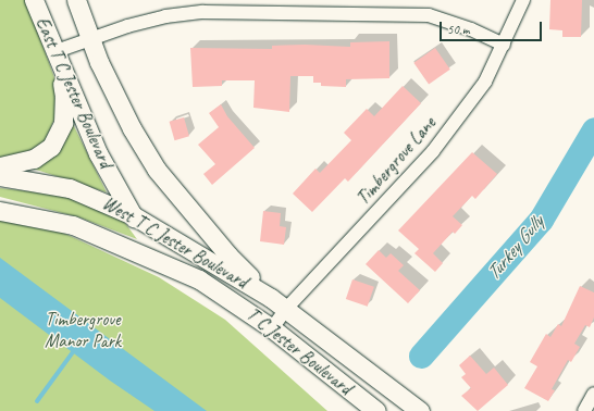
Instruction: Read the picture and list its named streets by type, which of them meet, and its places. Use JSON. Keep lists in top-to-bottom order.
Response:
{
  "streets": {
    "main road": ["East T C Jester Boulevard", "West T C Jester Boulevard", "T C Jester Boulevard"],
    "street": ["Timbergrove Lane"]
  },
  "crossings": [
    ["East T C Jester Boulevard", "West T C Jester Boulevard"],
    ["East T C Jester Boulevard", "T C Jester Boulevard"],
    ["Timbergrove Lane", "T C Jester Boulevard"],
    ["West T C Jester Boulevard", "T C Jester Boulevard"]
  ],
  "water": ["Turkey Gully"],
  "parks": ["Timbergrove Manor Park"],
  "scale_bar": "50 m"
}
